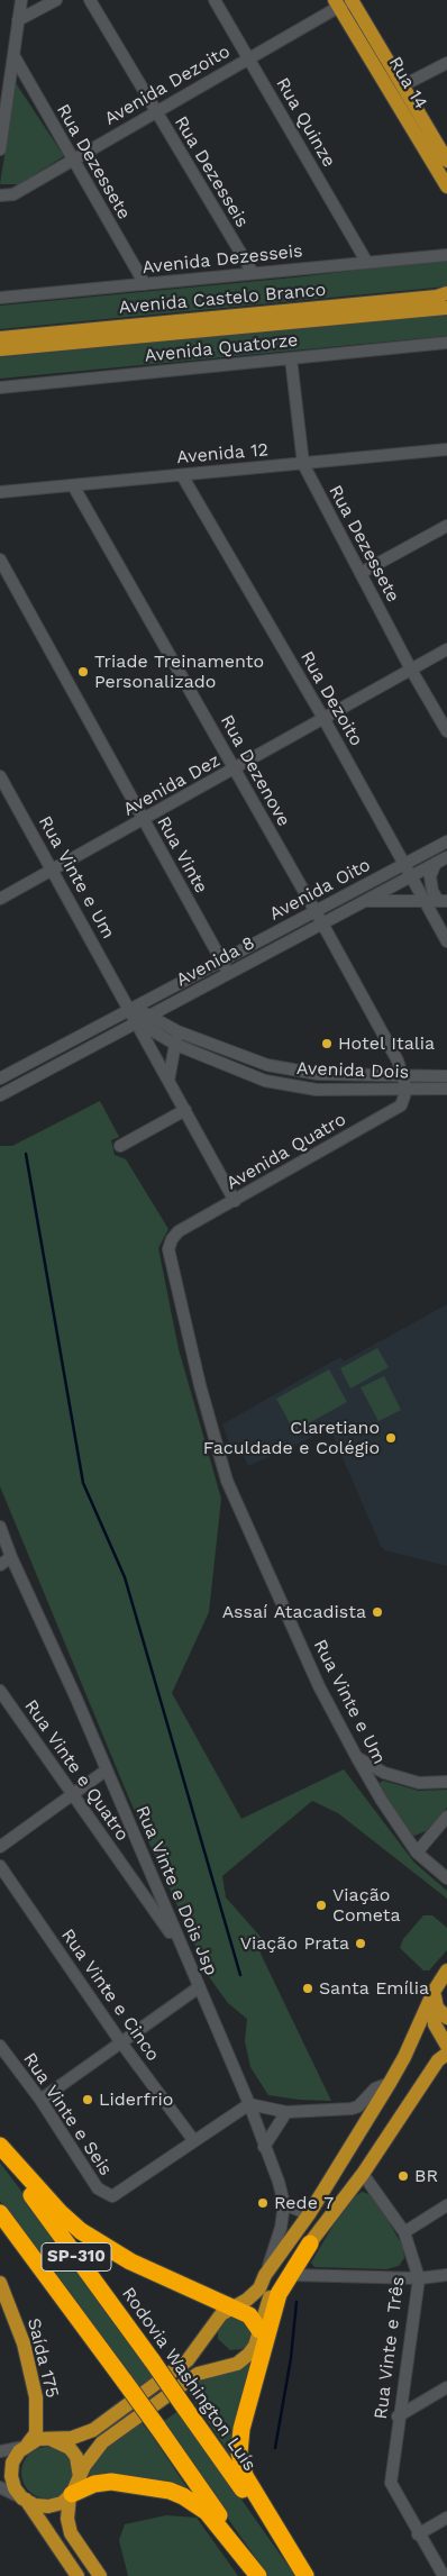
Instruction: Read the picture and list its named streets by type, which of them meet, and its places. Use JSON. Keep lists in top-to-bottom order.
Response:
{
  "streets": {
    "highway": ["SP-310", "Rodovia Washington Luís"],
    "main road": ["Rua 14", "Avenida Castelo Branco", "Saída 175"],
    "street": [
      "Avenida Dezoito",
      "Rua Quinze",
      "Rua Dezessete",
      "Rua Dezesseis",
      "Avenida Dezesseis",
      "Avenida Quatorze",
      "Avenida 12",
      "Rua Dezoito",
      "Rua Dezenove",
      "Avenida Dez",
      "Rua Vinte",
      "Rua Vinte e Um",
      "Avenida Oito",
      "Avenida 8",
      "Avenida Dois",
      "Avenida Quatro",
      "Rua Vinte e Quatro",
      "Rua Vinte e Dois Jsp",
      "Rua Vinte e Cinco",
      "Rua Vinte e Seis",
      "Rua Vinte e Três"
    ]
  },
  "crossings": [
    ["Rua 14", "Avenida Dezoito"],
    ["Avenida Dezoito", "Rua Quinze"],
    ["Avenida Dezoito", "Rua Dezessete"],
    ["Avenida Dezoito", "Rua Dezesseis"],
    ["Rua Quinze", "Avenida Dezesseis"],
    ["Rua Dezessete", "Avenida Dezesseis"],
    ["Rua Dezessete", "Avenida Quatorze"],
    ["Rua Dezessete", "Avenida 12"],
    ["Rua Dezessete", "Avenida Dez"],
    ["Rua Dezesseis", "Avenida Dezesseis"],
    ["Avenida 12", "Rua Dezoito"],
    ["Avenida 12", "Rua Dezenove"],
    ["Rua Dezoito", "Avenida Dez"],
    ["Rua Dezoito", "Avenida Oito"],
    ["Rua Dezoito", "Avenida 8"],
    ["Rua Dezenove", "Avenida Dez"],
    ["Rua Dezenove", "Avenida Oito"],
    ["Rua Dezenove", "Avenida 8"],
    ["Rua Dezenove", "Avenida Dois"],
    ["Rua Dezenove", "Avenida Quatro"],
    ["Avenida Dez", "Rua Vinte"],
    ["Avenida Dez", "Rua Vinte e Um"],
    ["Rua Vinte", "Avenida Oito"],
    ["Rua Vinte", "Avenida 8"],
    ["Rua Vinte e Um", "Avenida Oito"],
    ["Rua Vinte e Um", "Avenida 8"],
    ["Rua Vinte e Um", "Avenida Dois"],
    ["Rua Vinte e Um", "Avenida Quatro"],
    ["Avenida 8", "Avenida Dois"],
    ["Avenida Dois", "Avenida Quatro"],
    ["Rua Vinte e Quatro", "Rua Vinte e Dois Jsp"],
    ["Rua Vinte e Cinco", "Rua Vinte e Seis"]
  ],
  "places": [
    "Triade Treinamento Personalizado",
    "Hotel Italia",
    "Claretiano Faculdade e Colégio",
    "Assaí Atacadista",
    "Viação Cometa",
    "Viação Prata",
    "Santa Emília",
    "Liderfrio",
    "BR",
    "Rede 7"
  ]
}
